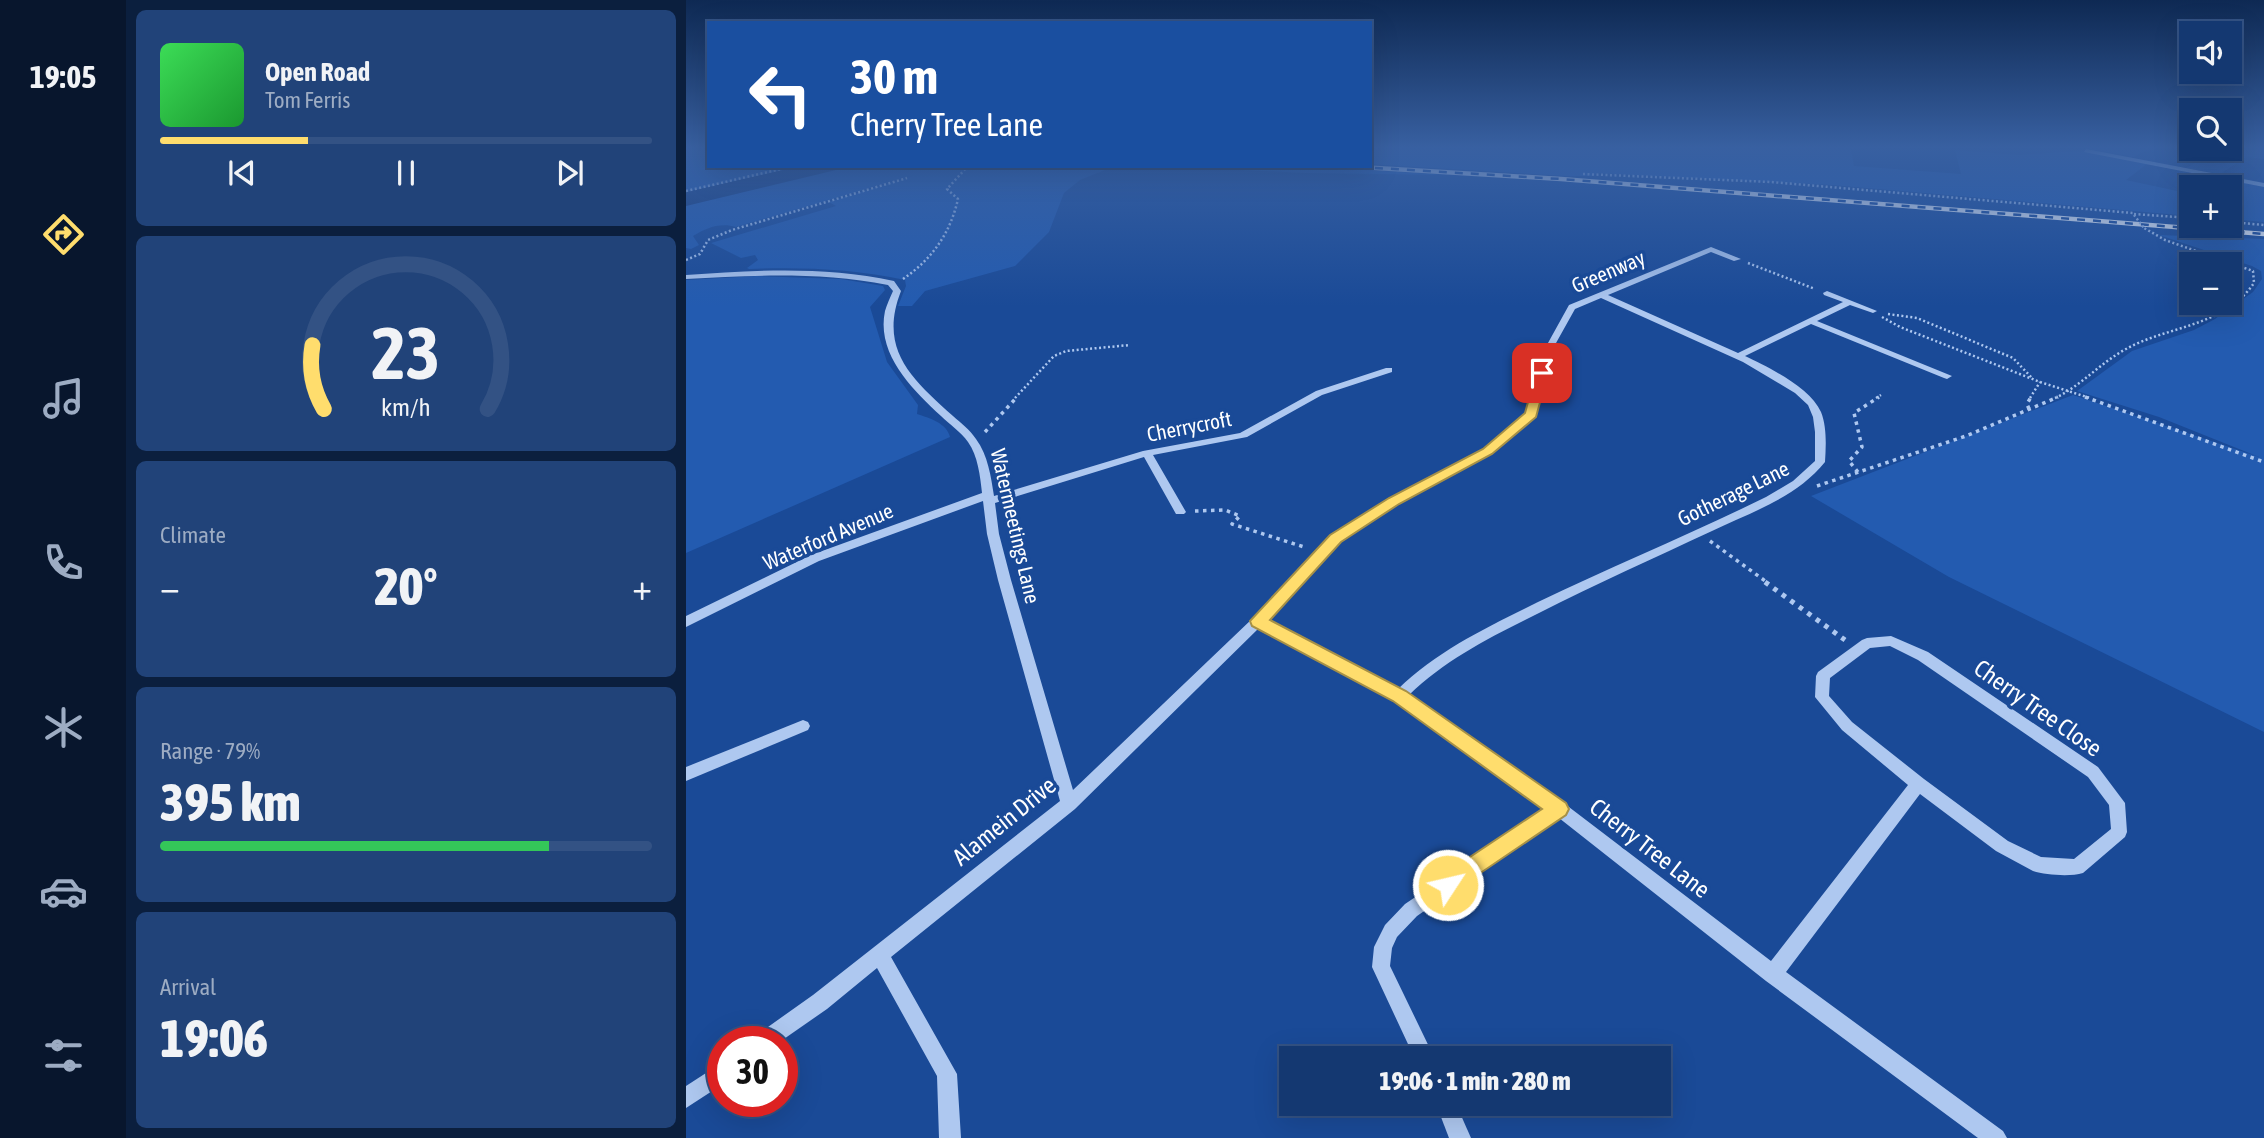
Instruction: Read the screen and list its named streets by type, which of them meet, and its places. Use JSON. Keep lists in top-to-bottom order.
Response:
{
  "streets": {
    "street": [
      "Greenway",
      "Cherrycroft",
      "Gotherage Lane",
      "Watermeetings Lane",
      "Waterford Avenue",
      "Cherry Tree Close",
      "Alamein Drive",
      "Cherry Tree Lane"
    ]
  },
  "crossings": [
    ["Greenway", "Gotherage Lane"],
    ["Greenway", "Alamein Drive"],
    ["Greenway", "Cherry Tree Lane"],
    ["Cherrycroft", "Watermeetings Lane"],
    ["Cherrycroft", "Waterford Avenue"],
    ["Gotherage Lane", "Cherry Tree Lane"],
    ["Watermeetings Lane", "Waterford Avenue"],
    ["Watermeetings Lane", "Alamein Drive"],
    ["Alamein Drive", "Cherry Tree Lane"]
  ],
  "page": {
    "tabs": "19:05",
    "map_buttons": ["+", "−"],
    "turn": ["30 m", "Cherry Tree Lane"],
    "song": ["Open Road", "Tom Ferris"],
    "tile": [
      "Climate",
      ["Range · 79%", "395 km"],
      ["Arrival", "19:06"]
    ],
    "heat": ["−", "20°", "+"],
    "limit": "30",
    "trip": "19:06 · 1 min · 280 m",
    "gauge": ["23", "km/h"]
  }
}
